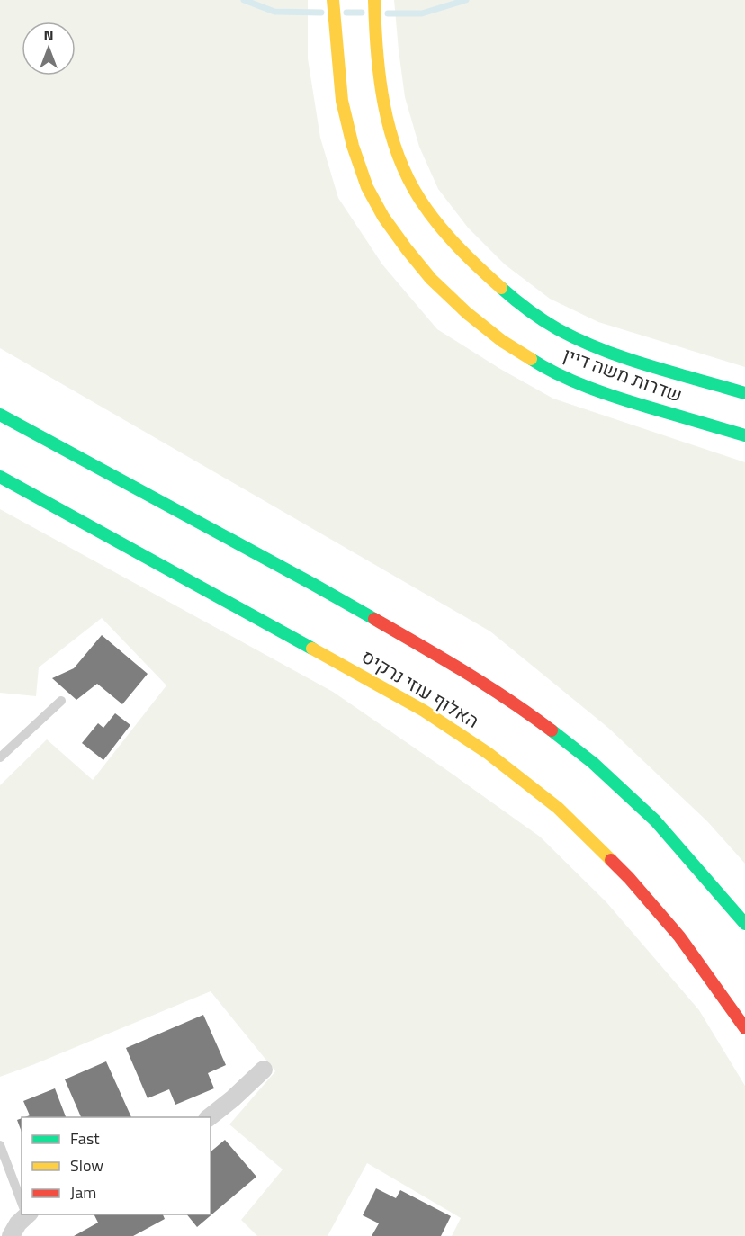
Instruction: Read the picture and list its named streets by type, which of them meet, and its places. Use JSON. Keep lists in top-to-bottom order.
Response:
{
  "streets": {
    "main road": ["שדרות משה דיין", "האלוף עוזי נרקיס"]
  },
  "legend": ["Fast", "Slow", "Jam"],
  "north": "top"
}
